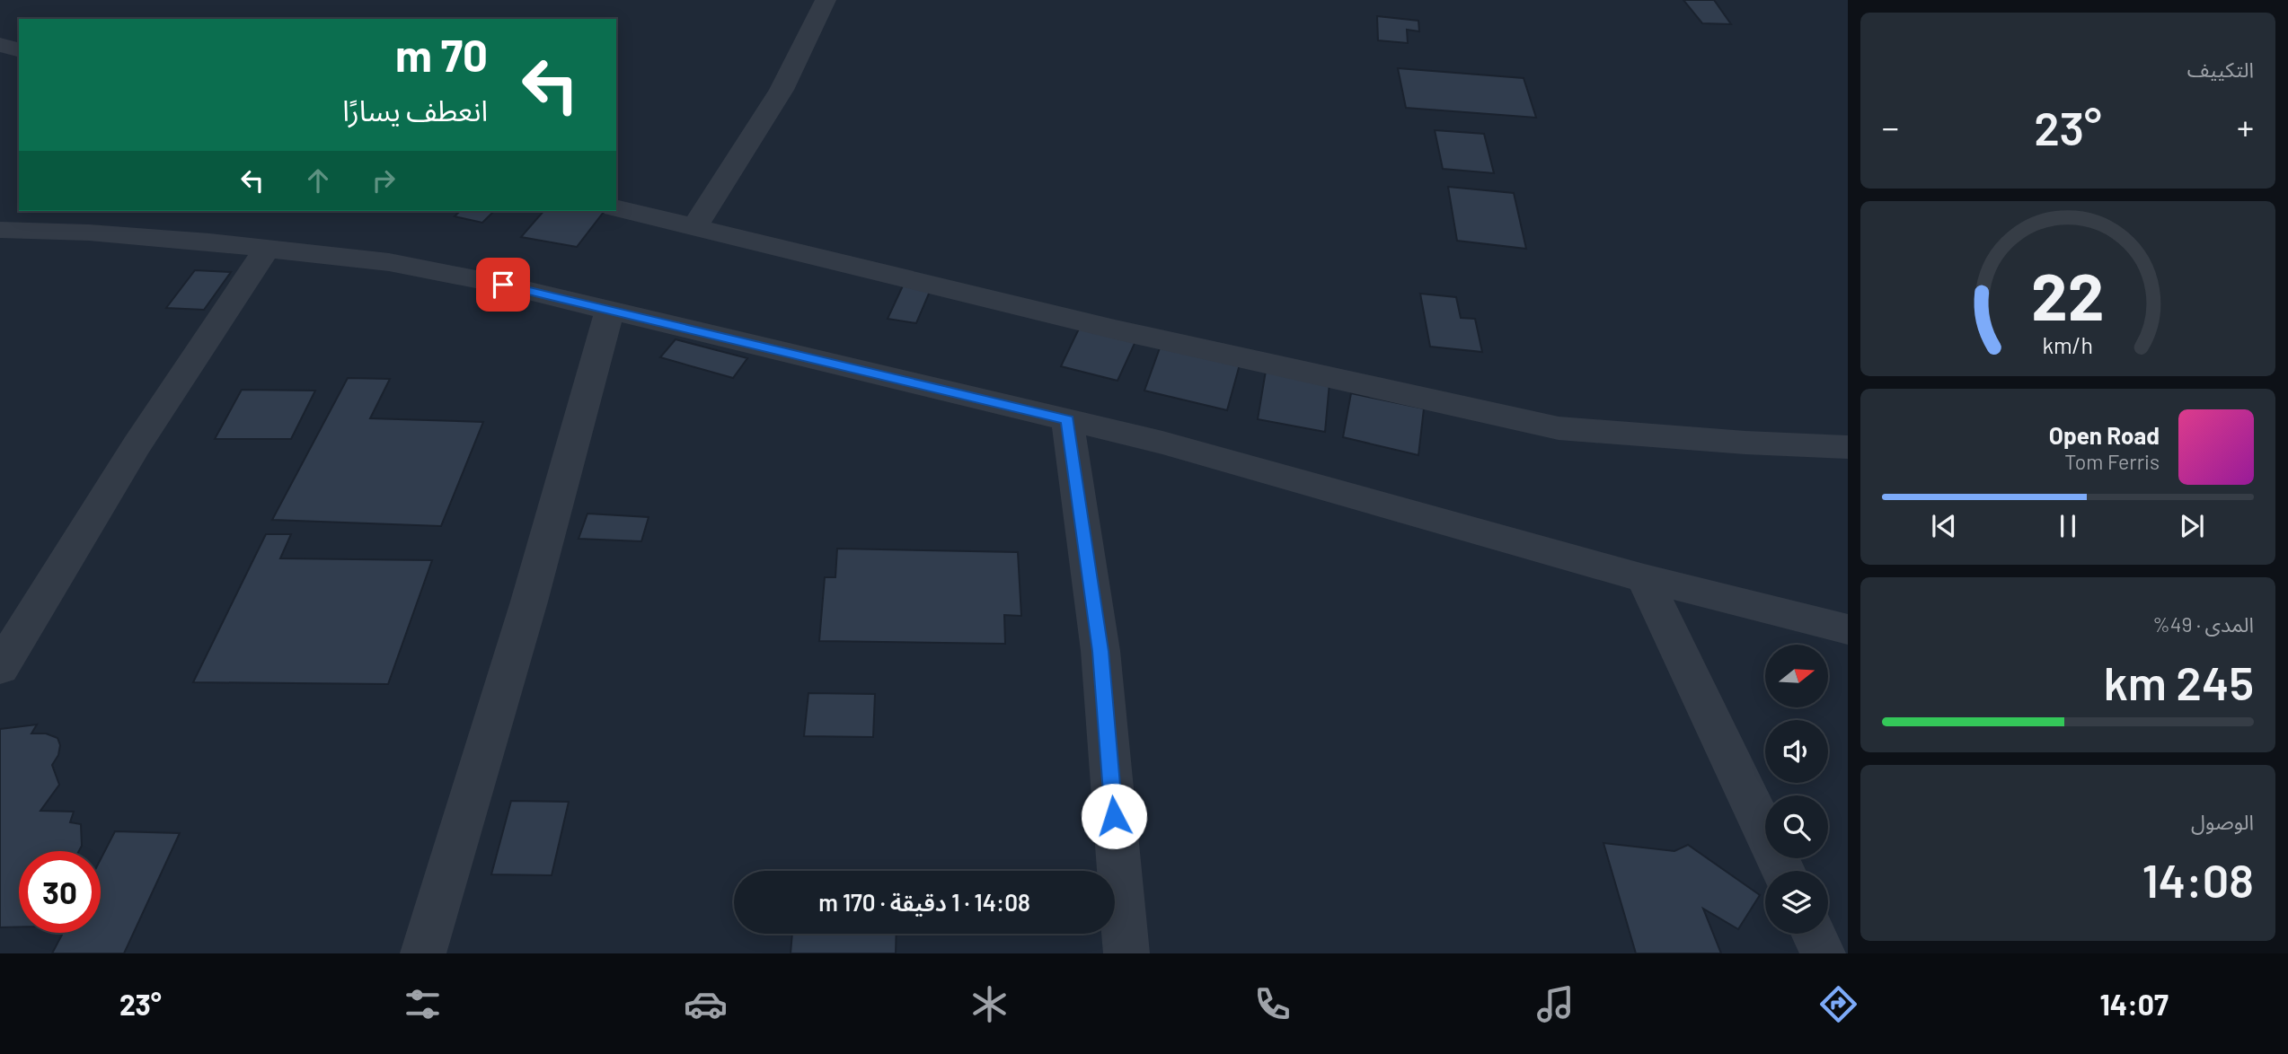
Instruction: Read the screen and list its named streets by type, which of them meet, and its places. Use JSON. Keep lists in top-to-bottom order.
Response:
{
  "north": "right",
  "page": {
    "tile": [
      "التكييف",
      ["المدى · 49%", "245 km"],
      ["الوصول", "14:08"]
    ],
    "turn": ["70 m", "انعطف يسارًا"],
    "heat": ["−", "23°", "+"],
    "song": ["Open Road", "Tom Ferris"],
    "limit": "30",
    "trip": "14:08 · 1 دقيقة · 170 m",
    "tabs": ["14:07", "23°"],
    "gauge": ["22", "km/h"]
  }
}
